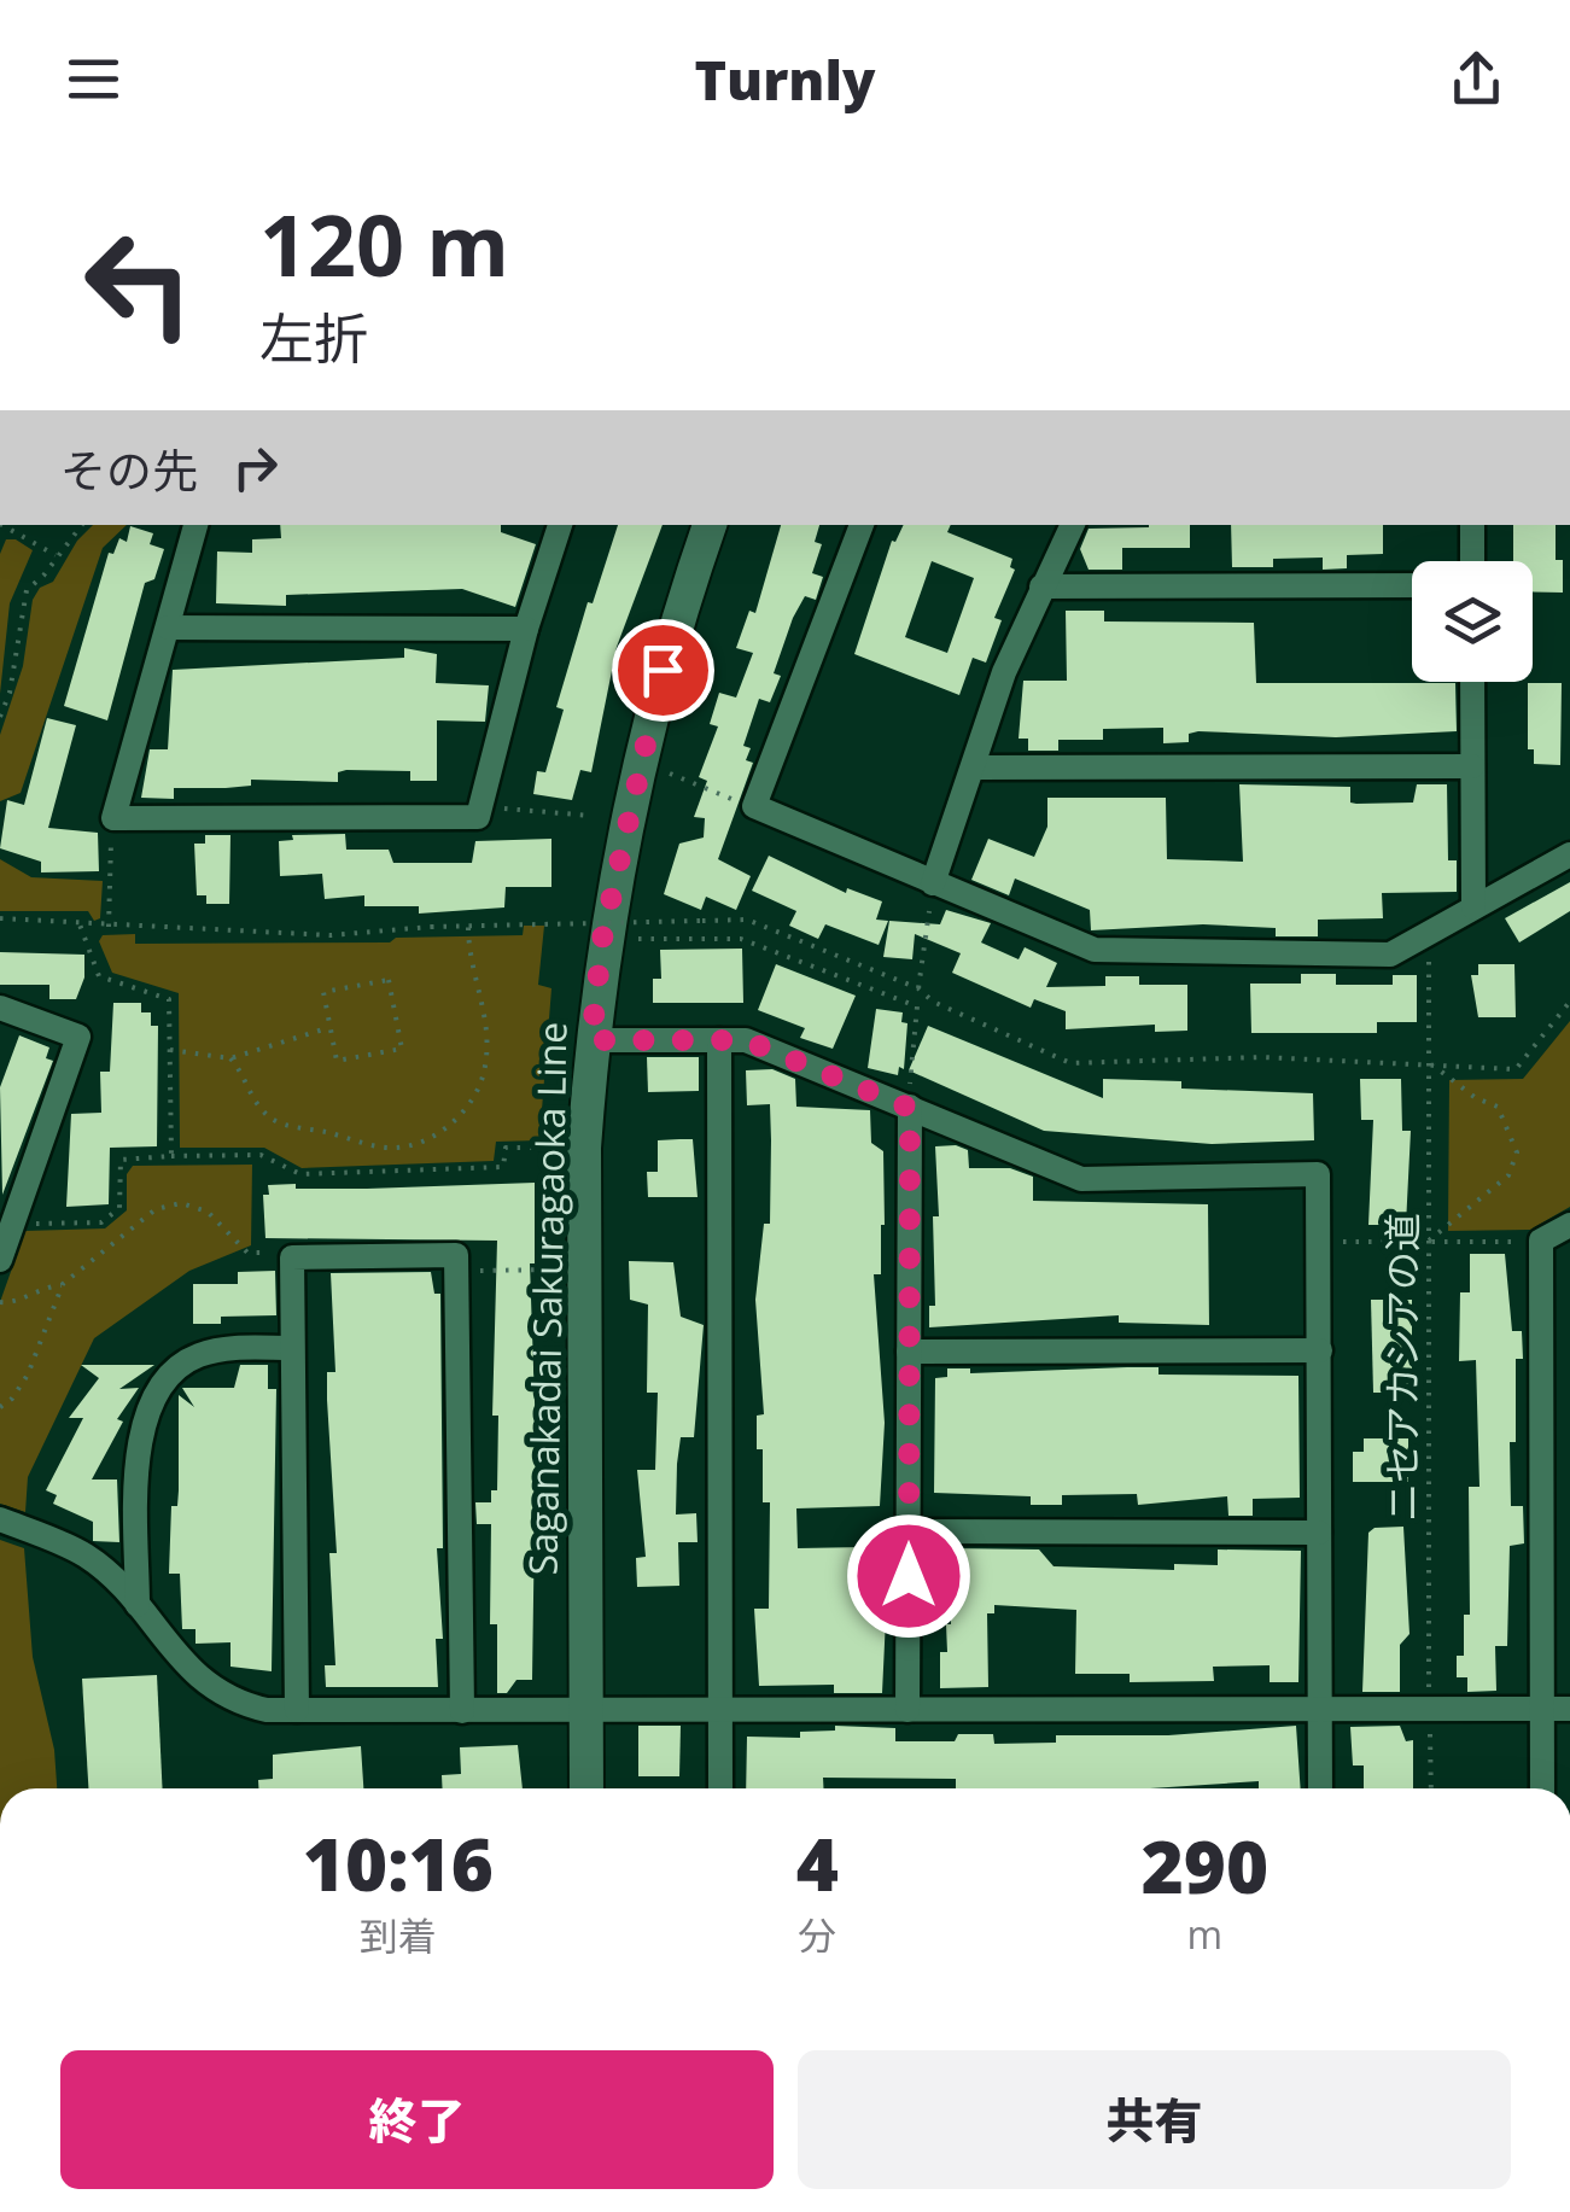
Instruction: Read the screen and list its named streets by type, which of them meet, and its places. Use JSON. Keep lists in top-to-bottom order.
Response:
{
  "streets": {
    "main road": ["Saganakadai Sakuragaoka Line"],
    "path": ["ニセアカシアの道"]
  },
  "page": {
    "header": "Turnly",
    "turn": ["120 m", "左折"],
    "then": "その先",
    "eta": [
      "10:16",
      "到着",
      "4",
      "分",
      "290",
      "m"
    ],
    "buttons": ["終了", "共有"]
  }
}
